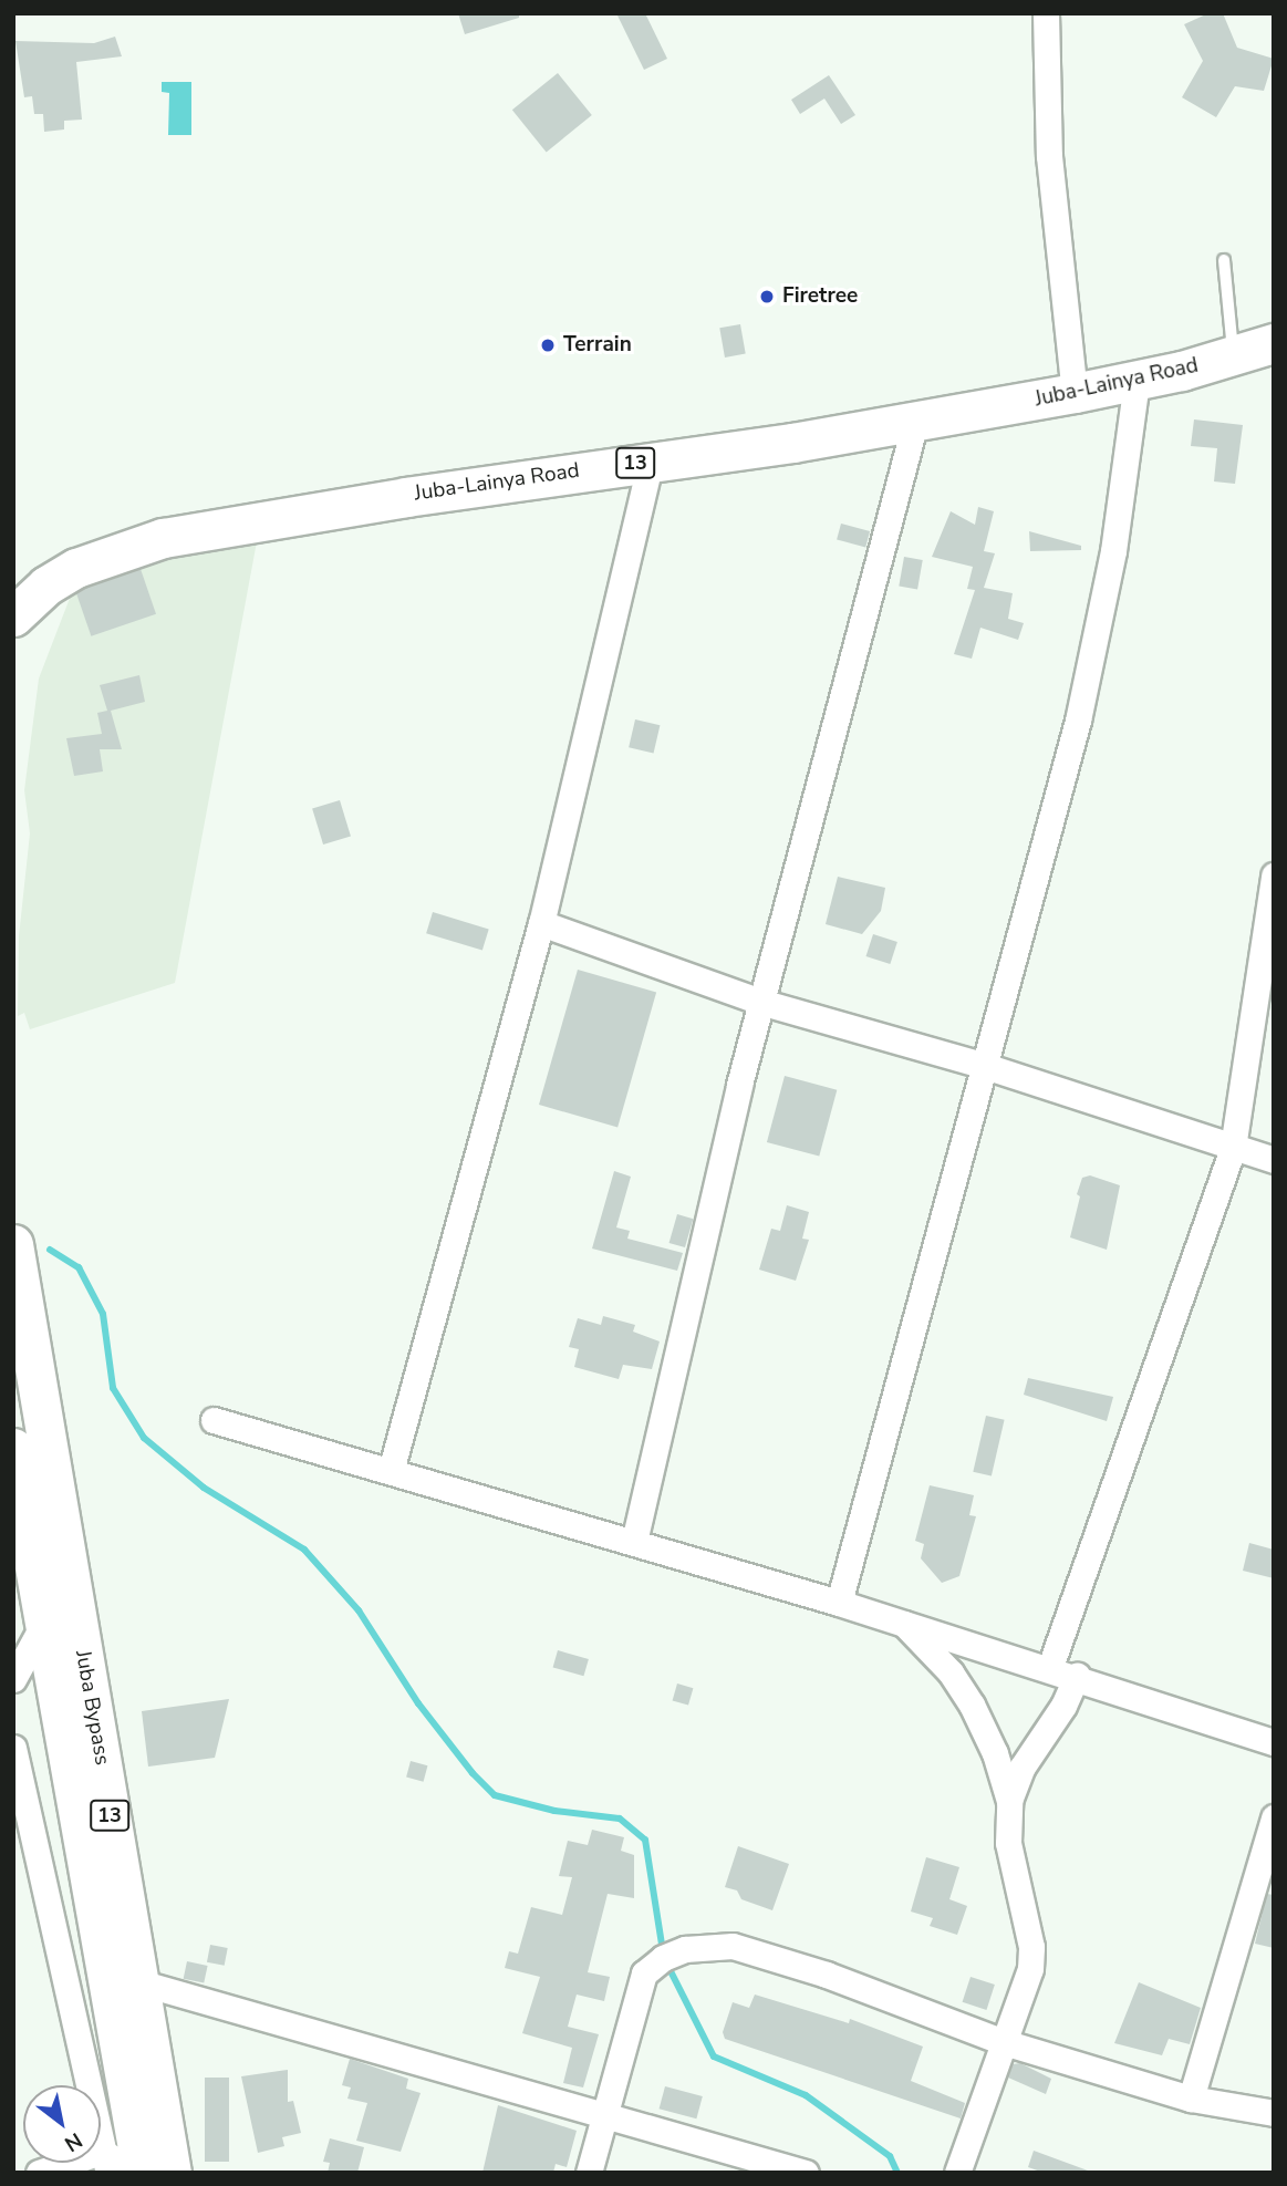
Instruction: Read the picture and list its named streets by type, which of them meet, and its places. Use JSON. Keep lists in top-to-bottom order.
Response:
{
  "streets": {
    "main road": ["Juba-Lainya Road", "13", "Juba Bypass"]
  },
  "places": ["Firetree", "Terrain"],
  "north": "bottom right"
}
